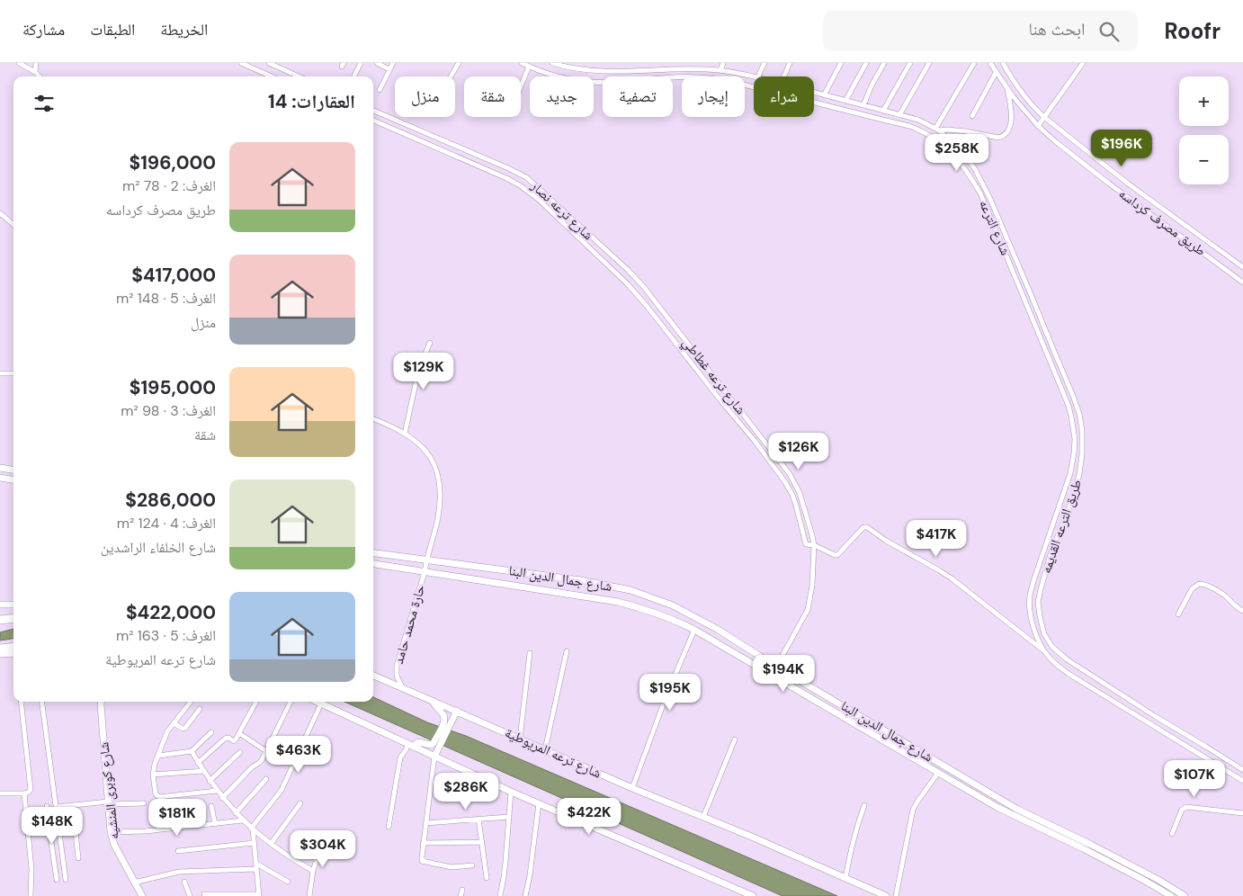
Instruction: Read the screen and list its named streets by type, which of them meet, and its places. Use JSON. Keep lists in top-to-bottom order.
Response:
{
  "streets": {
    "main road": ["شارع جمال الدين البنا", "شارع ترعه المريوطية", "شارع كوبرى المنشيه"],
    "street": [
      "شارع ترعه نصار",
      "طريق مصرف كرداسه",
      "شارع الترعه",
      "شارع ترعه غطاطي",
      "طريق الترعه القديمه",
      "حارة محمد حامد"
    ]
  },
  "crossings": [
    ["شارع ترعه نصار", "شارع ترعه غطاطي"],
    ["شارع ترعه غطاطي", "شارع جمال الدين البنا"],
    ["شارع جمال الدين البنا", "حارة محمد حامد"],
    ["حارة محمد حامد", "شارع ترعه المريوطية"]
  ],
  "page": {
    "header": "Roofr",
    "search": "ابحث هنا",
    "nav": ["الخريطة", "الطبقات", "مشاركة"],
    "map_buttons": ["+", "−"],
    "chip": [
      "شراء",
      "إيجار",
      "تصفية",
      "جديد",
      "شقة",
      "منزل"
    ],
    "heading": "العقارات: 14",
    "price": [
      "$196K",
      "$258K",
      "$129K",
      "$126K",
      "$417K",
      "$194K",
      "$195K",
      "$463K",
      "$107K",
      "$286K",
      "$422K",
      "$181K",
      "$148K",
      "$304K"
    ],
    "list": [
      {
        "name": "$196,000",
        "note": "الغرف: 2 · 78 m² · طريق مصرف كرداسه"
      },
      {
        "name": "$417,000",
        "note": "الغرف: 5 · 148 m² · منزل"
      },
      {
        "name": "$195,000",
        "note": "الغرف: 3 · 98 m² · شقة"
      },
      {
        "name": "$286,000",
        "note": "الغرف: 4 · 124 m² · شارع الخلفاء الراشدين"
      },
      {
        "name": "$422,000",
        "note": "الغرف: 5 · 163 m² · شارع ترعه المريوطية"
      }
    ]
  }
}
